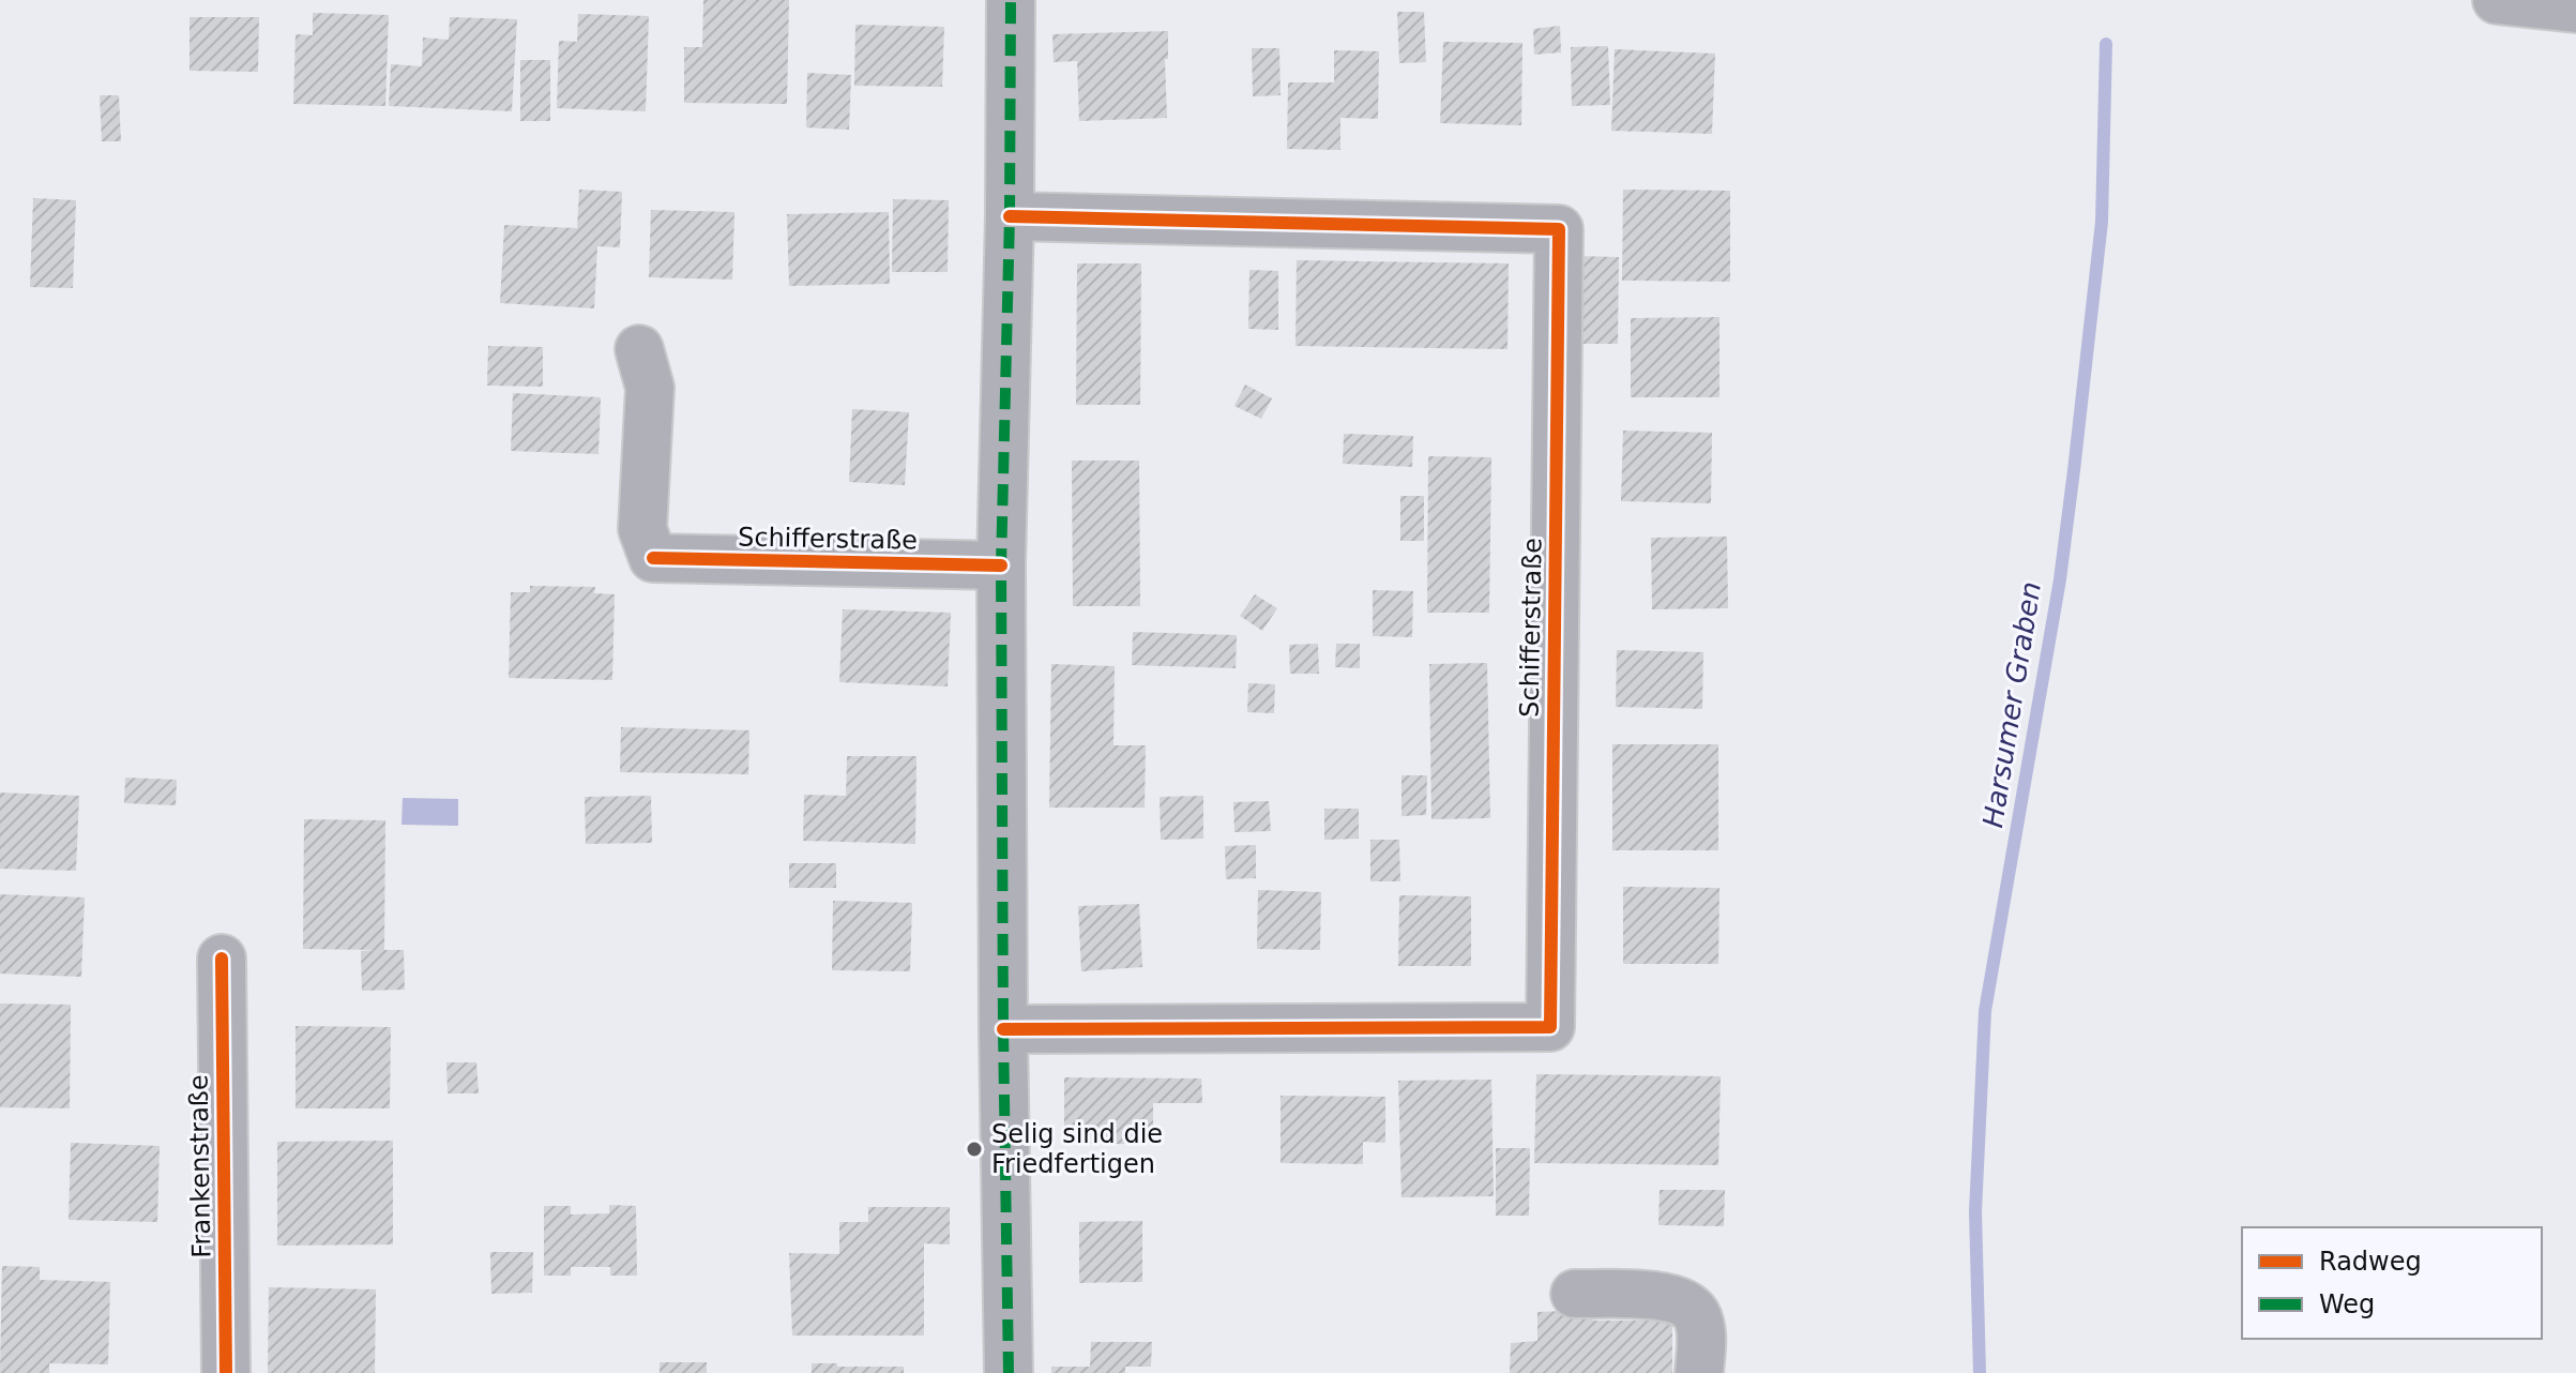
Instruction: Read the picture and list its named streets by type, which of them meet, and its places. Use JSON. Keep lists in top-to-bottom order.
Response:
{
  "streets": {
    "street": ["Schifferstraße", "Frankenstraße"]
  },
  "water": ["Harsumer Graben"],
  "places": ["Selig sind die Friedfertigen"],
  "legend": ["Radweg", "Weg"]
}
